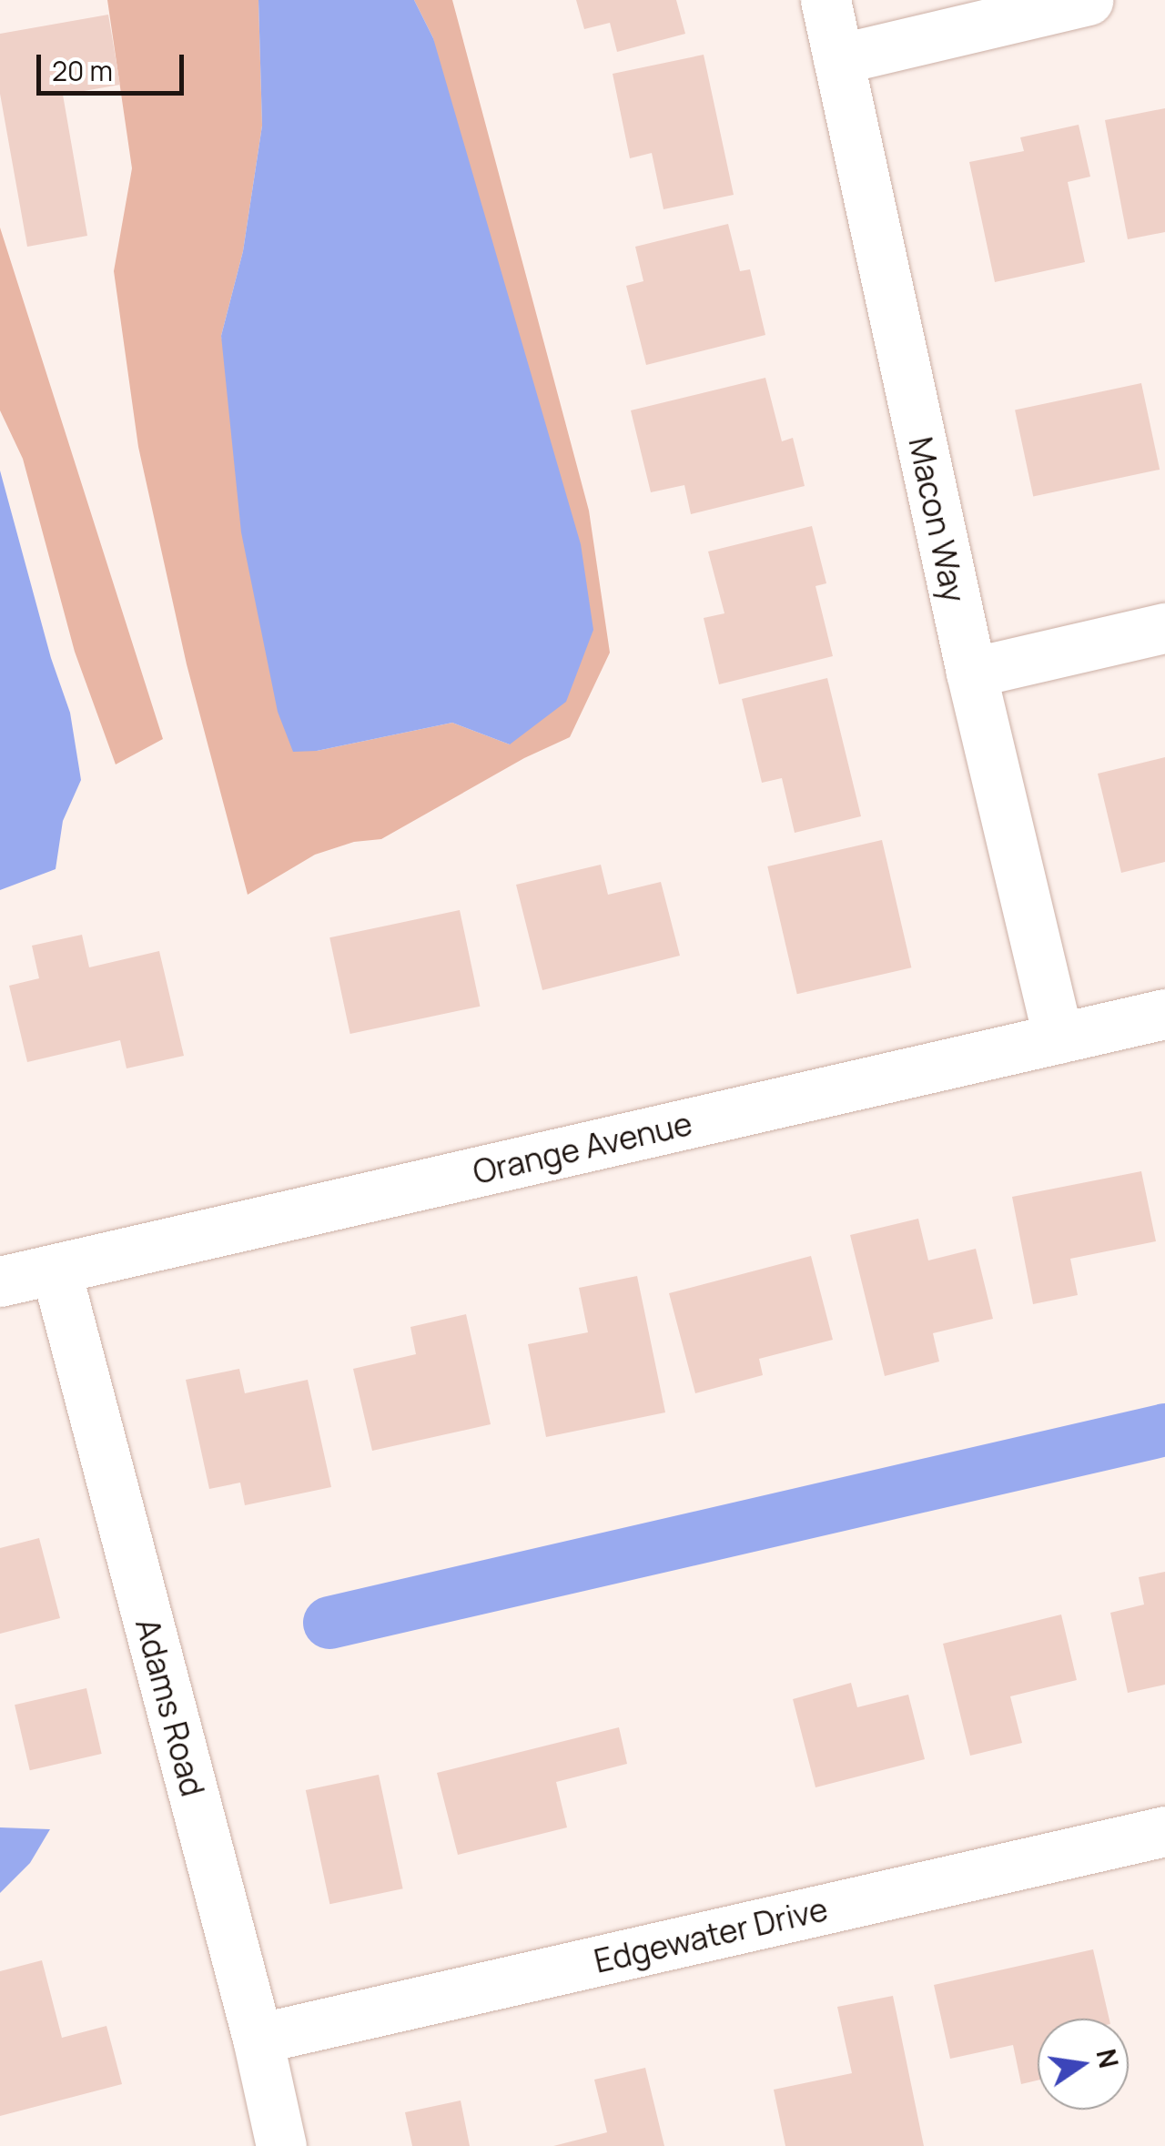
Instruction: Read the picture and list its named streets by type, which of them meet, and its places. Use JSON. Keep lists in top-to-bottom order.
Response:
{
  "streets": {
    "street": [
      "Macon Way",
      "Orange Avenue",
      "Adams Road",
      "Edgewater Drive"
    ]
  },
  "crossings": [
    ["Macon Way", "Orange Avenue"],
    ["Orange Avenue", "Adams Road"],
    ["Adams Road", "Edgewater Drive"]
  ],
  "scale_bar": "20 m",
  "north": "right"
}
